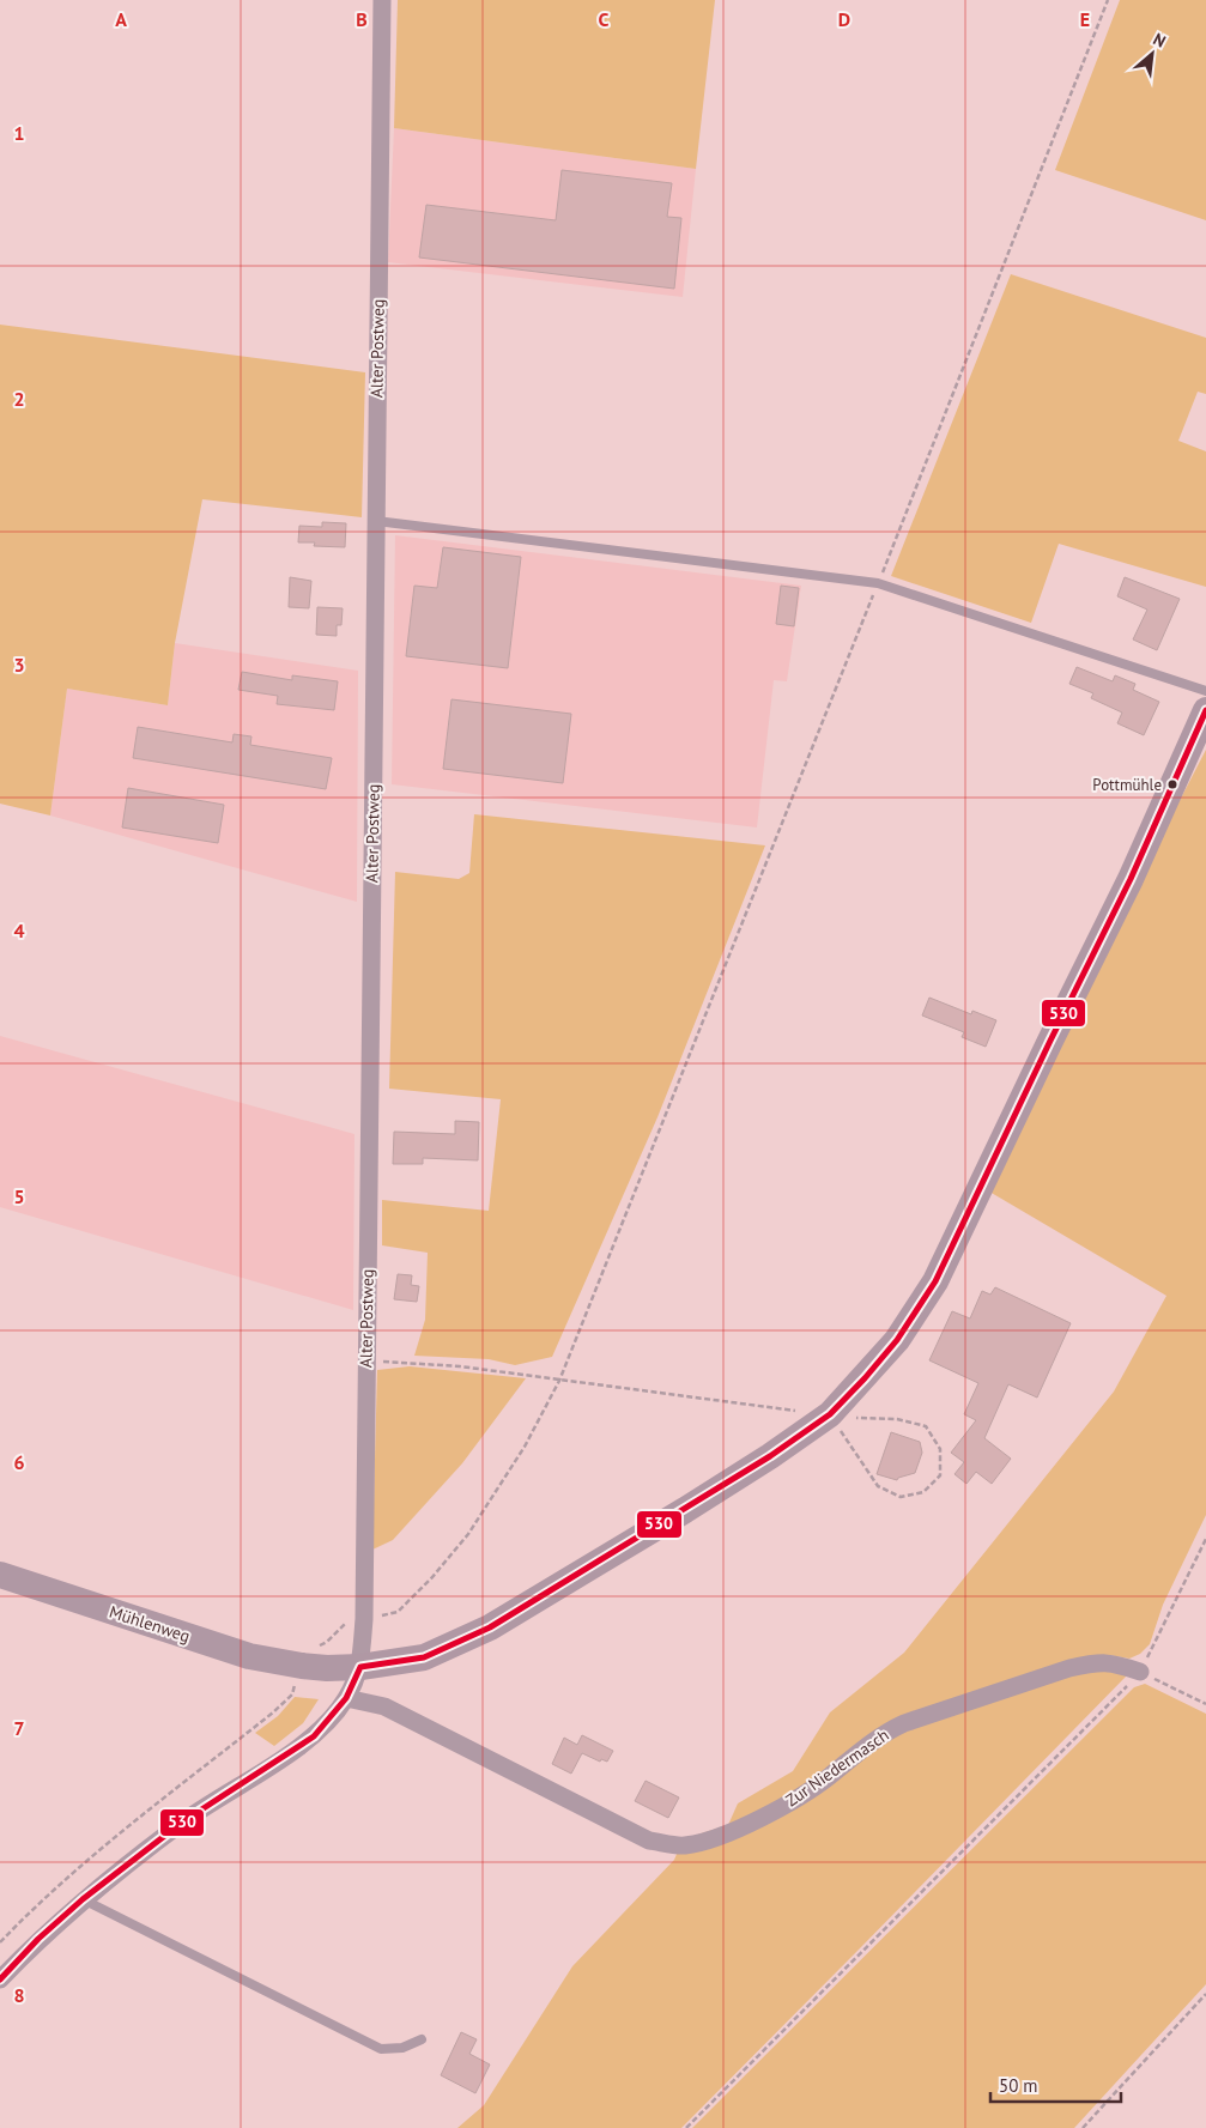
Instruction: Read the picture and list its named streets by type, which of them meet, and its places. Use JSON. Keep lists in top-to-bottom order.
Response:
{
  "streets": {
    "street": ["Alter Postweg", "Mühlenweg", "Zur Niedermasch"]
  },
  "crossings": [
    ["Alter Postweg", "Mühlenweg"]
  ],
  "places": ["Pottmühle"],
  "lines": ["transit line 530"],
  "scale_bar": "50 m",
  "north": "top right",
  "grid": {
    "columns": [
      "A",
      "B",
      "C",
      "D",
      "E"
    ],
    "rows": [
      "1",
      "2",
      "3",
      "4",
      "5",
      "6",
      "7",
      "8"
    ]
  }
}
